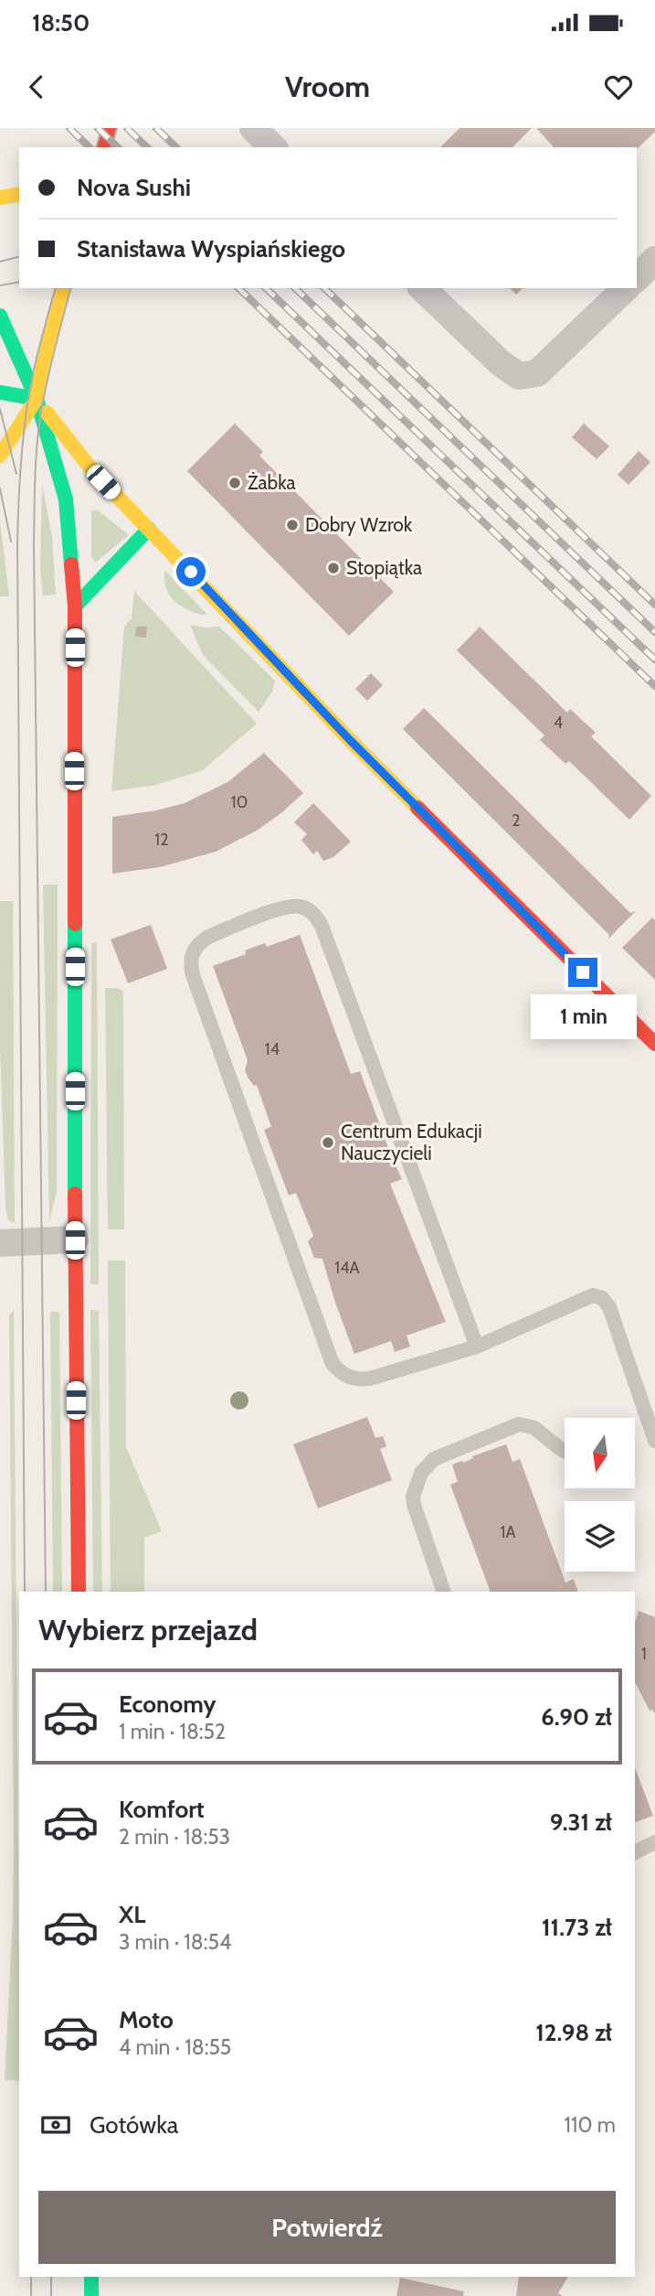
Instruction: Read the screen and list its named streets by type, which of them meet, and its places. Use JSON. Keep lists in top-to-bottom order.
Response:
{
  "places": [
    "Żabka",
    "Dobry Wzrok",
    "Stopiątka",
    "Centrum Edukacji Nauczycieli"
  ],
  "house_numbers": [
    "4",
    "10",
    "2",
    "12",
    "14",
    "14A",
    "1A",
    "1"
  ],
  "north": "bottom",
  "page": {
    "status": "18:50",
    "header": "Vroom",
    "banner": ["Nova Sushi", "Stanisława Wyspiańskiego"],
    "bubble": "1 min",
    "heading": "Wybierz przejazd",
    "list": [
      {
        "name": "Economy",
        "note": "1 min · 18:52",
        "value": "6.90 zł"
      },
      {
        "name": "Komfort",
        "note": "2 min · 18:53",
        "value": "9.31 zł"
      },
      {
        "name": "XL",
        "note": "3 min · 18:54",
        "value": "11.73 zł"
      },
      {
        "name": "Moto",
        "note": "4 min · 18:55",
        "value": "12.98 zł"
      }
    ],
    "pay": ["Gotówka", "110 m"],
    "buttons": "Potwierdź"
  }
}
